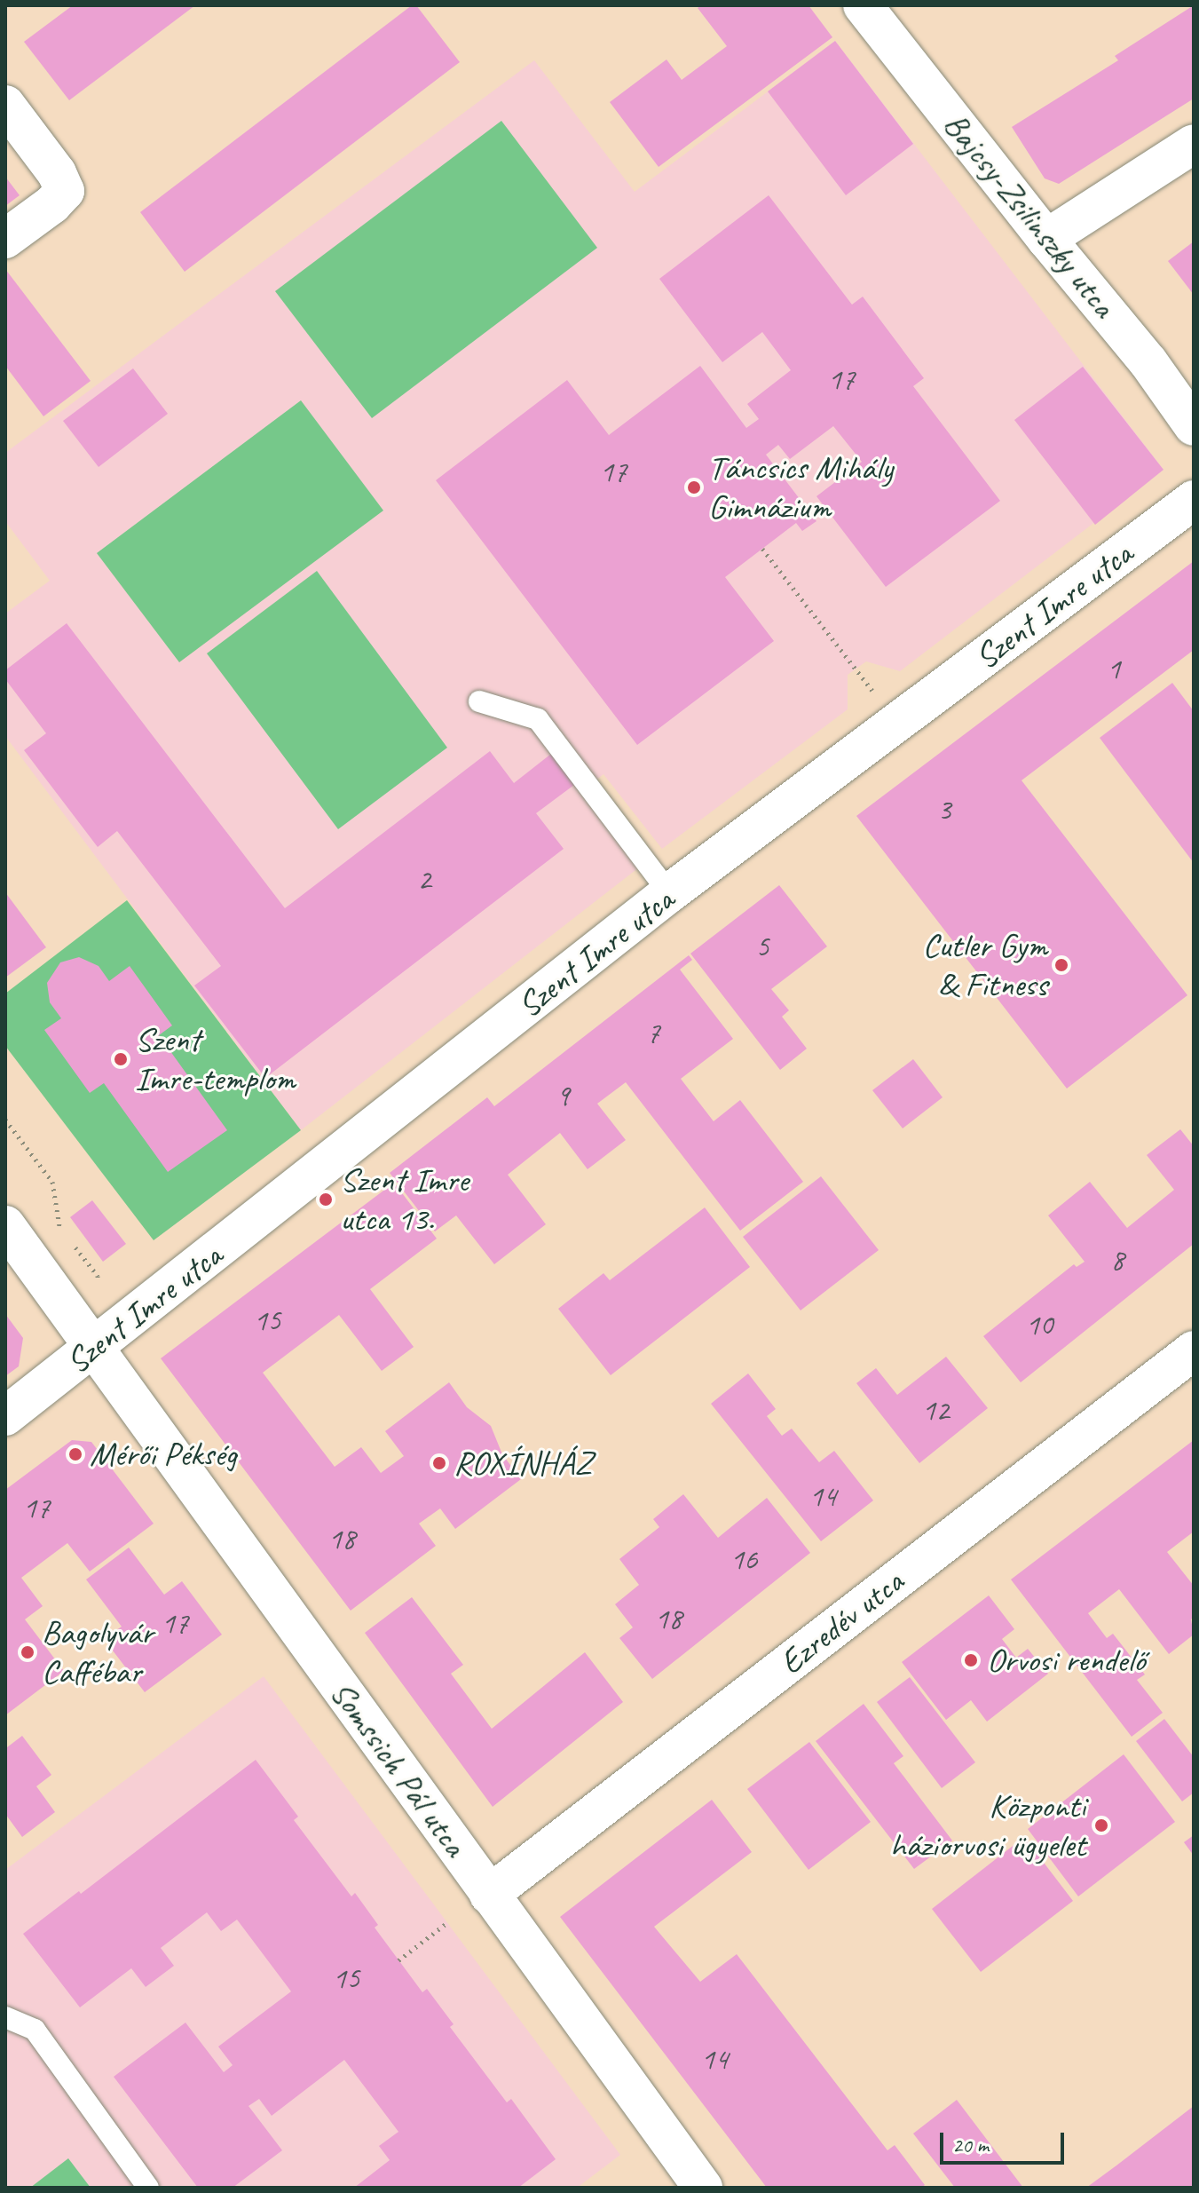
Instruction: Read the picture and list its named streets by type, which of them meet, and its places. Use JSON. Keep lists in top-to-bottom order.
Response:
{
  "streets": {
    "street": [
      "Bajcsy-Zsilinszky utca",
      "Szent Imre utca",
      "Ezredév utca",
      "Somssich Pál utca"
    ]
  },
  "crossings": [
    ["Szent Imre utca", "Somssich Pál utca"],
    ["Ezredév utca", "Somssich Pál utca"]
  ],
  "places": [
    "Táncsics Mihály Gimnázium",
    "Cutler Gym & Fitness",
    "Szent Imre-templom",
    "Szent Imre utca 13.",
    "Mérői Pékség",
    "ROXÍNHÁZ",
    "Bagolyvár Caffébar",
    "Orvosi rendelő",
    "Központi háziorvosi ügyelet"
  ],
  "house_numbers": [
    "17",
    "17",
    "1",
    "3",
    "2",
    "5",
    "7",
    "9",
    "8",
    "15",
    "10",
    "12",
    "14",
    "17",
    "18",
    "16",
    "18",
    "17",
    "15",
    "14"
  ],
  "scale_bar": "20 m"
}
